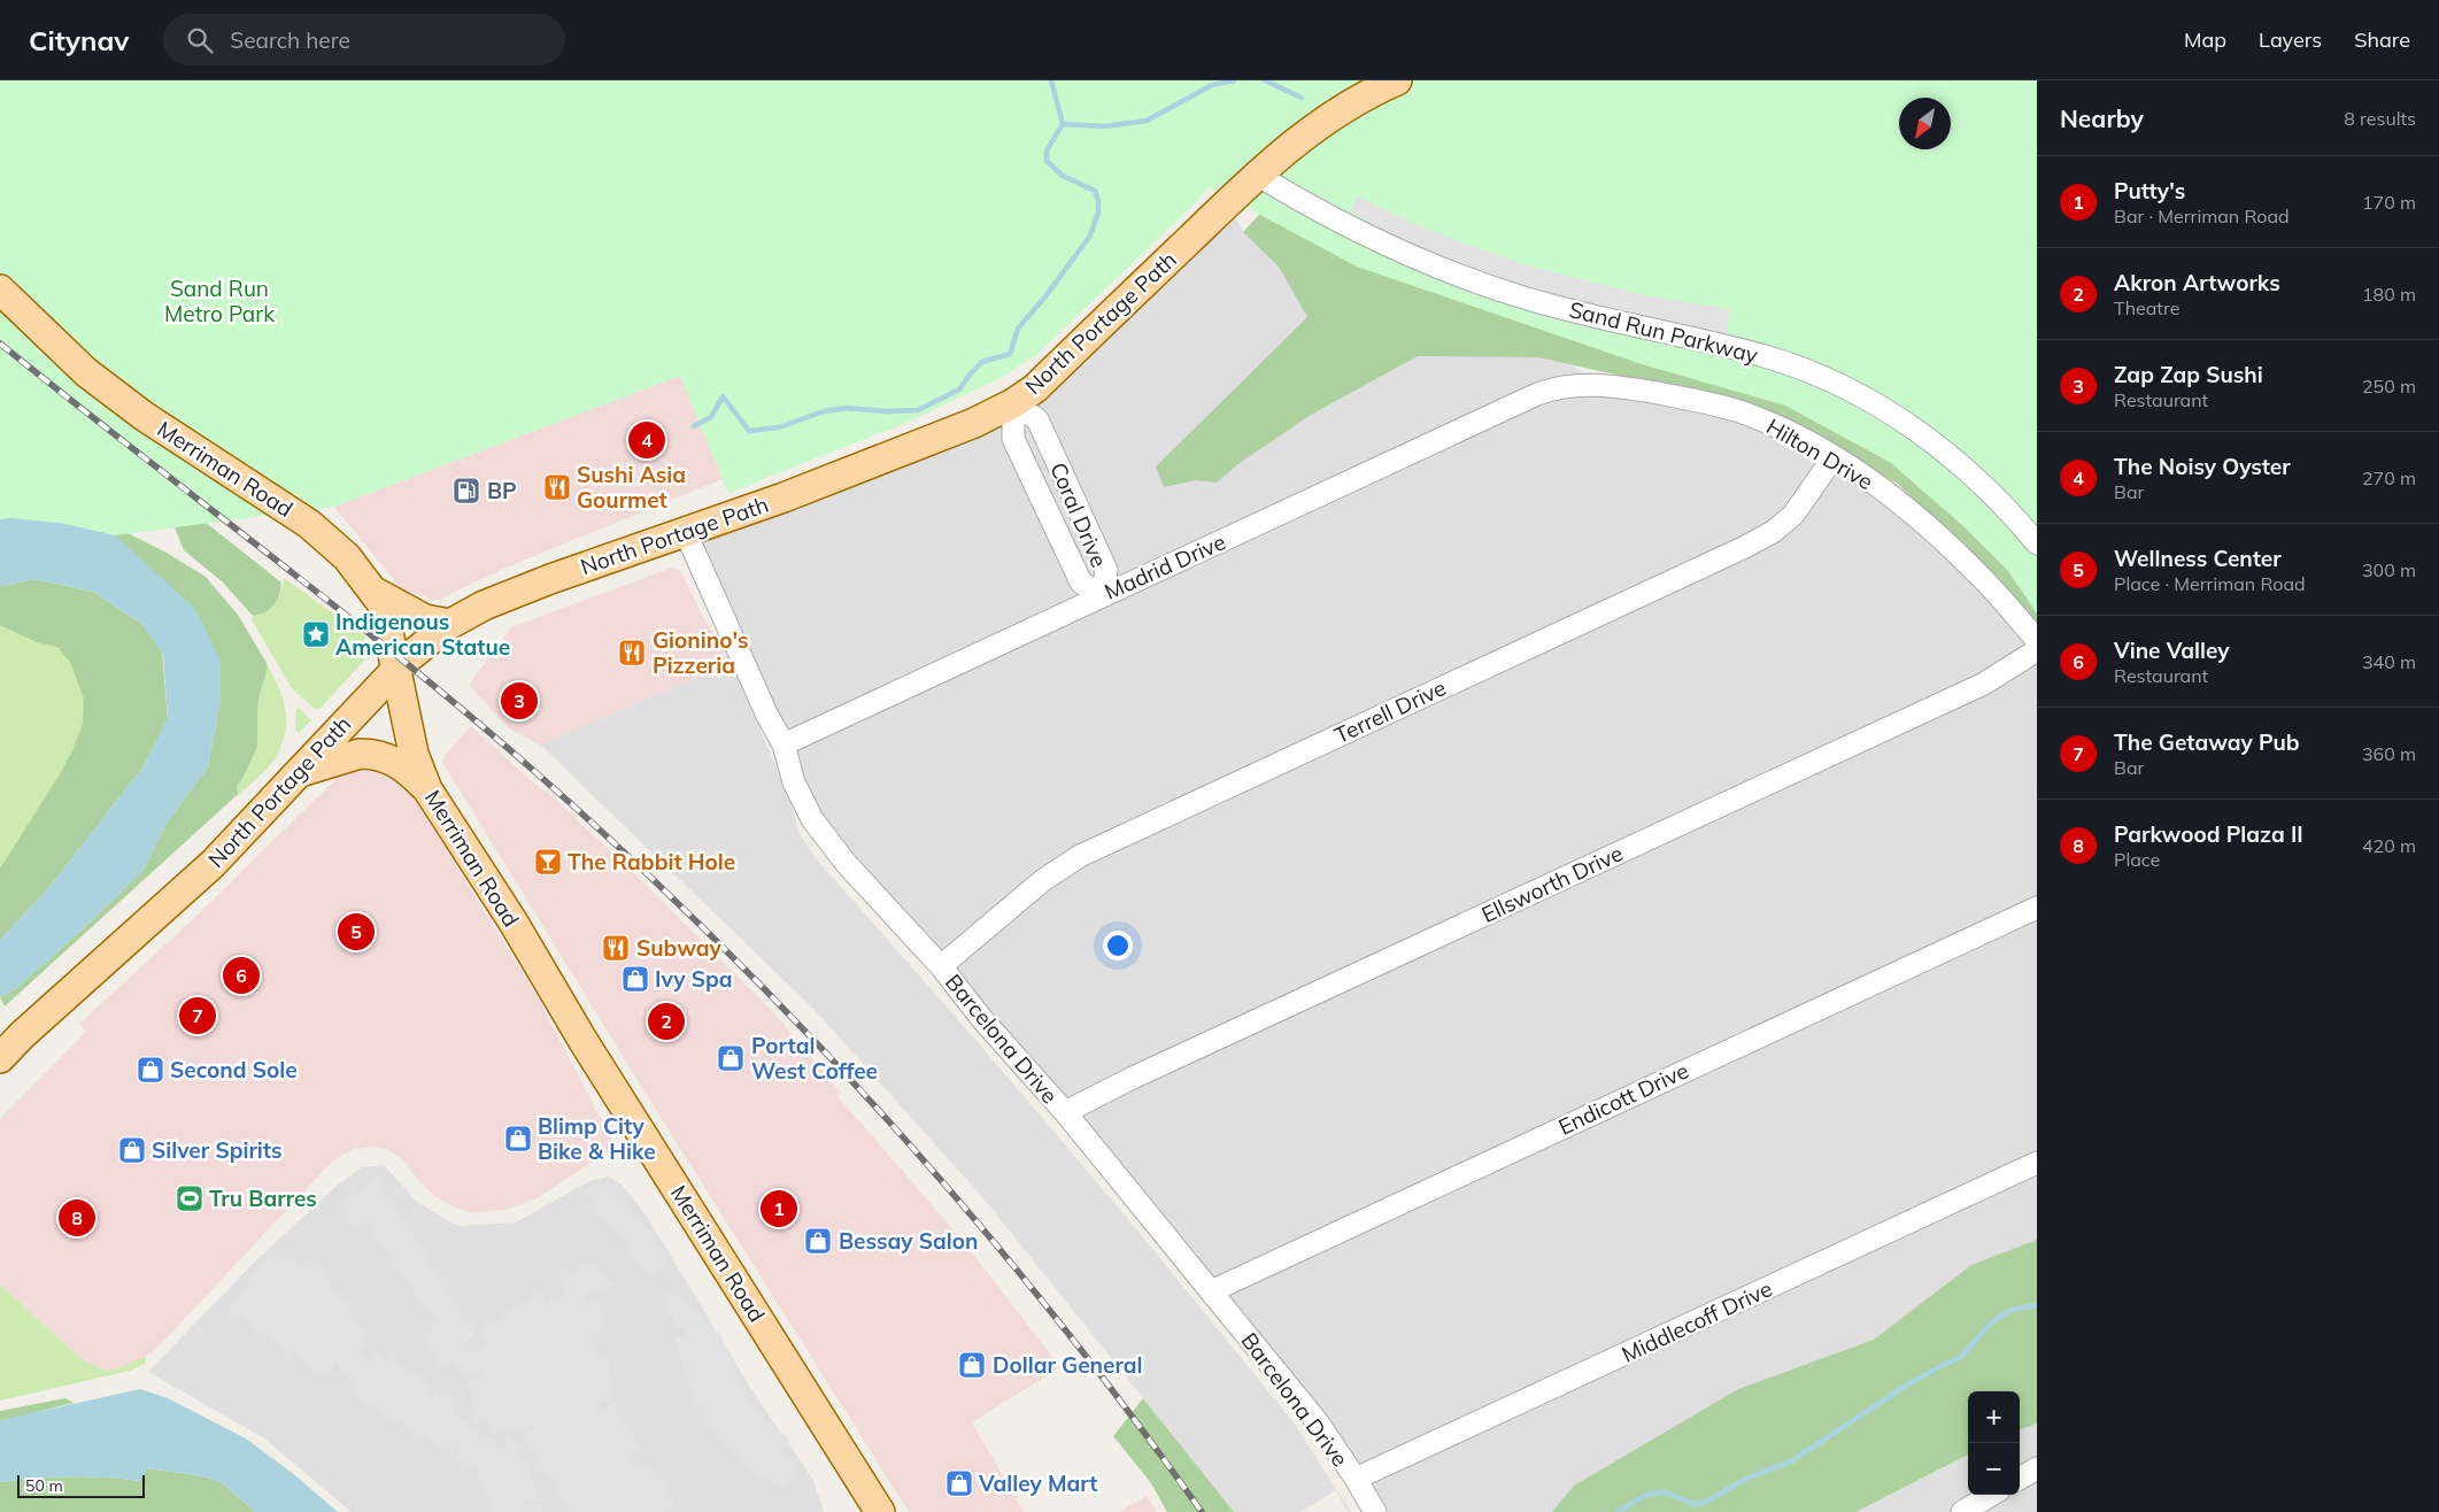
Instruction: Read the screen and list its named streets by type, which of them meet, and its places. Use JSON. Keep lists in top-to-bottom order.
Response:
{
  "streets": {
    "main road": ["North Portage Path", "Merriman Road"],
    "street": [
      "Sand Run Parkway",
      "Hilton Drive",
      "Coral Drive",
      "Madrid Drive",
      "Terrell Drive",
      "Ellsworth Drive",
      "Barcelona Drive",
      "Endicott Drive",
      "Middlecoff Drive"
    ]
  },
  "crossings": [
    ["North Portage Path", "Sand Run Parkway"],
    ["North Portage Path", "Merriman Road"],
    ["North Portage Path", "Coral Drive"],
    ["North Portage Path", "Barcelona Drive"],
    ["Hilton Drive", "Madrid Drive"],
    ["Hilton Drive", "Terrell Drive"],
    ["Coral Drive", "Madrid Drive"],
    ["Madrid Drive", "Barcelona Drive"],
    ["Terrell Drive", "Barcelona Drive"],
    ["Ellsworth Drive", "Barcelona Drive"],
    ["Barcelona Drive", "Endicott Drive"],
    ["Barcelona Drive", "Middlecoff Drive"]
  ],
  "parks": ["Sand Run Metro Park"],
  "places": {
    "restaurant": ["Sushi Asia Gourmet", "Gionino's Pizzeria", "Subway"],
    "fuel station": ["BP"],
    "place": ["Indigenous American Statue"],
    "bar": ["The Rabbit Hole"],
    "shop": [
      "Ivy Spa",
      "Portal West Coffee",
      "Second Sole",
      "Blimp City Bike & Hike",
      "Silver Spirits",
      "Bessay Salon",
      "Dollar General",
      "Valley Mart"
    ],
    "sports": ["Tru Barres"]
  },
  "scale_bar": "50 m",
  "north": "bottom left",
  "page": {
    "header": "Citynav",
    "search": "Search here",
    "nav": ["Map", "Layers", "Share"],
    "heading": ["Nearby", "8 results"],
    "list": [
      {
        "mark": "1",
        "name": "Putty's",
        "note": "Bar · Merriman Road",
        "value": "170 m"
      },
      {
        "mark": "2",
        "name": "Akron Artworks",
        "note": "Theatre",
        "value": "180 m"
      },
      {
        "mark": "3",
        "name": "Zap Zap Sushi",
        "note": "Restaurant",
        "value": "250 m"
      },
      {
        "mark": "4",
        "name": "The Noisy Oyster",
        "note": "Bar",
        "value": "270 m"
      },
      {
        "mark": "5",
        "name": "Wellness Center",
        "note": "Place · Merriman Road",
        "value": "300 m"
      },
      {
        "mark": "6",
        "name": "Vine Valley",
        "note": "Restaurant",
        "value": "340 m"
      },
      {
        "mark": "7",
        "name": "The Getaway Pub",
        "note": "Bar",
        "value": "360 m"
      },
      {
        "mark": "8",
        "name": "Parkwood Plaza II",
        "note": "Place",
        "value": "420 m"
      }
    ],
    "pins": [
      "4",
      "3",
      "5",
      "6",
      "7",
      "2",
      "1",
      "8"
    ],
    "map_buttons": ["+", "−"],
    "scale": "50 m"
  }
}
